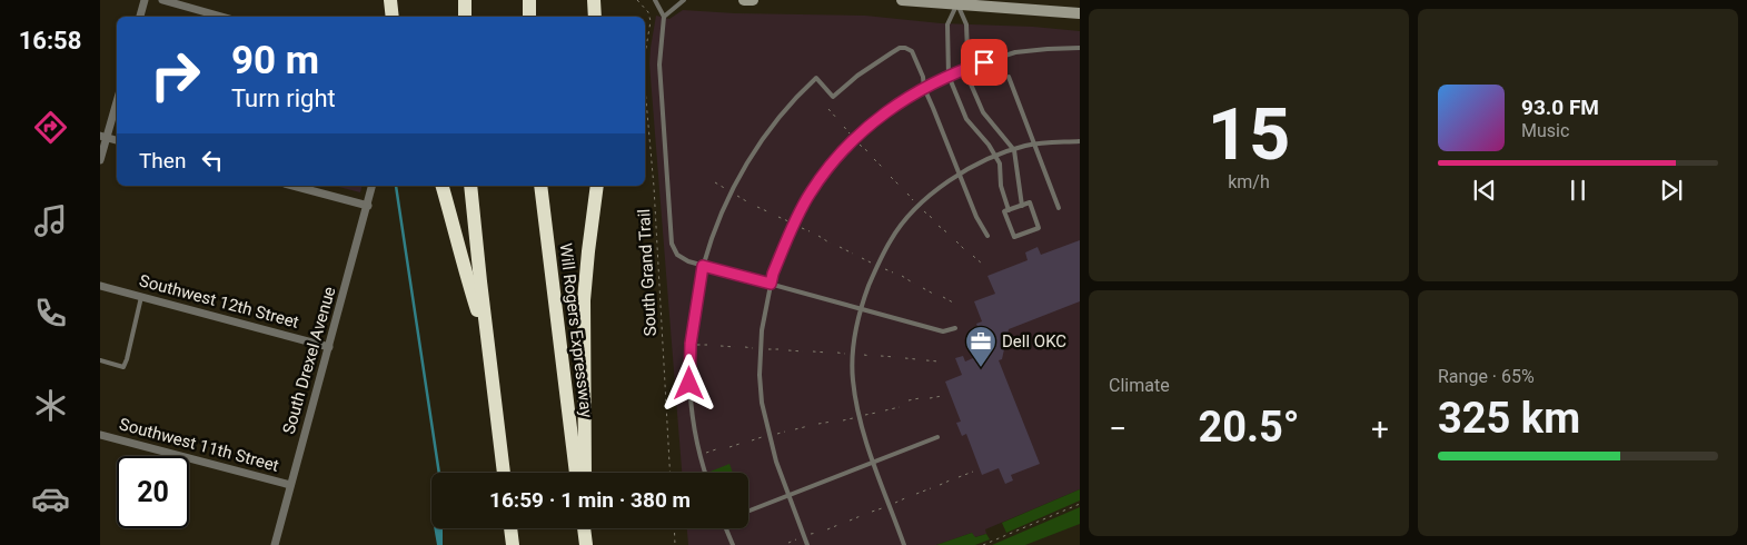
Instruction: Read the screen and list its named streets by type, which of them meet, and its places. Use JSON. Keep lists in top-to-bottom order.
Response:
{
  "streets": {
    "highway": ["Will Rogers Expressway"],
    "street": ["Southwest 12th Street", "South Drexel Avenue", "Southwest 11th Street"],
    "path": ["South Grand Trail"]
  },
  "crossings": [
    ["Southwest 12th Street", "South Drexel Avenue"],
    ["South Drexel Avenue", "Southwest 11th Street"]
  ],
  "places": {
    "office": ["Dell OKC"]
  },
  "page": {
    "tabs": "16:58",
    "tile": [
      ["15", "km/h"],
      "Climate",
      ["Range · 65%", "325 km"]
    ],
    "turn": ["90 m", "Turn right"],
    "song": ["93.0 FM", "Music"],
    "then": "Then",
    "heat": ["−", "20.5°", "+"],
    "limit": "20",
    "trip": "16:59 · 1 min · 380 m"
  }
}
